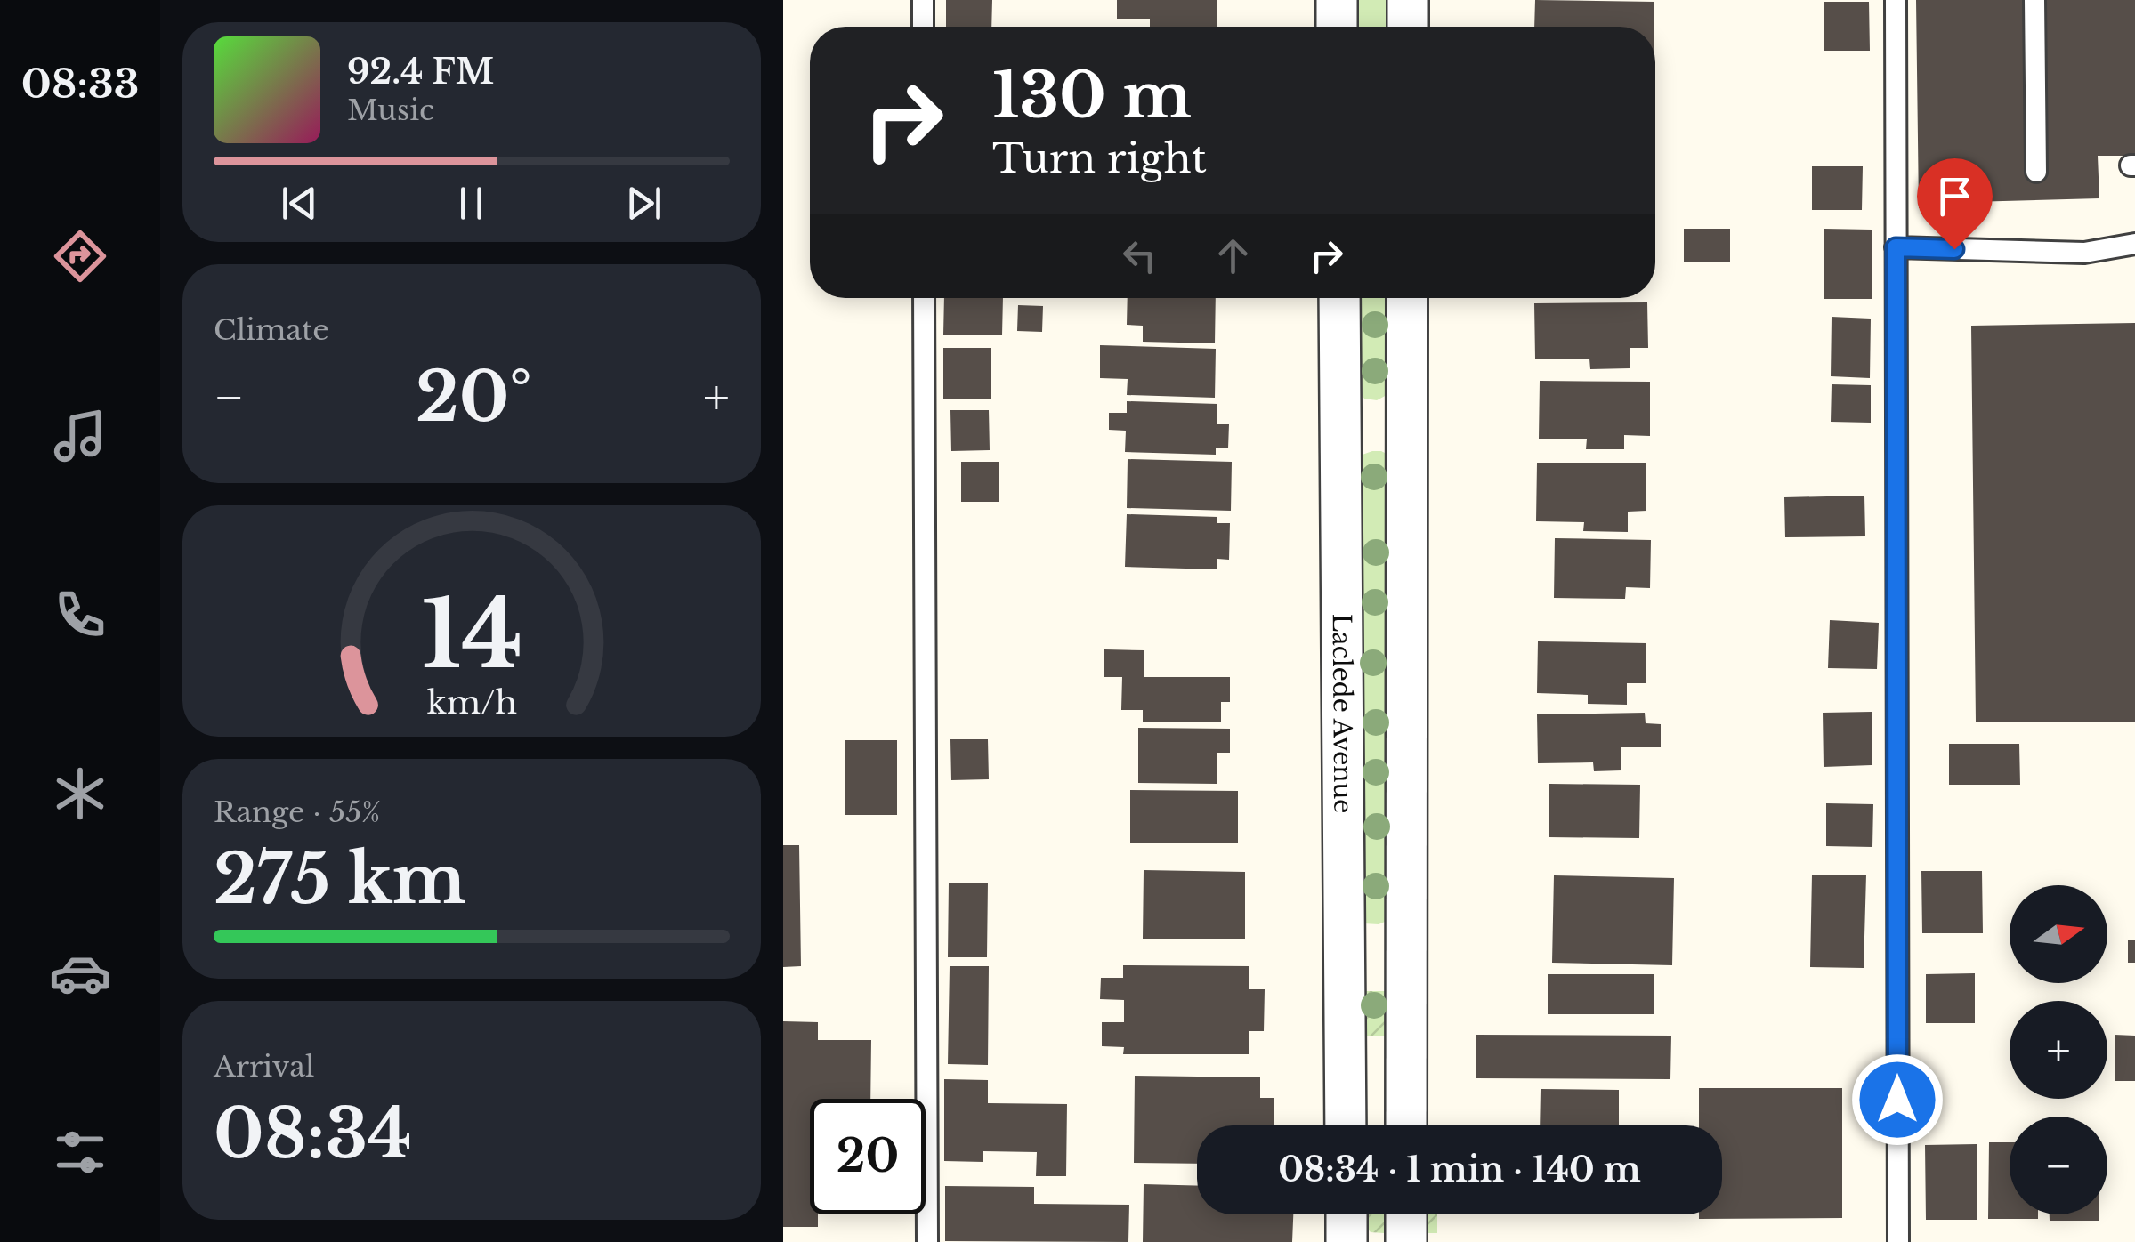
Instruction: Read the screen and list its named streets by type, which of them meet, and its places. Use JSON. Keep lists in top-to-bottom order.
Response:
{
  "streets": {
    "street": ["Laclede Avenue"]
  },
  "north": "right",
  "page": {
    "tabs": "08:33",
    "turn": ["130 m", "Turn right"],
    "song": ["92.4 FM", "Music"],
    "tile": [
      "Climate",
      ["Range · 55%", "275 km"],
      ["Arrival", "08:34"]
    ],
    "heat": ["−", "20°", "+"],
    "map_buttons": ["+", "−"],
    "limit": "20",
    "trip": "08:34 · 1 min · 140 m",
    "gauge": ["14", "km/h"]
  }
}
